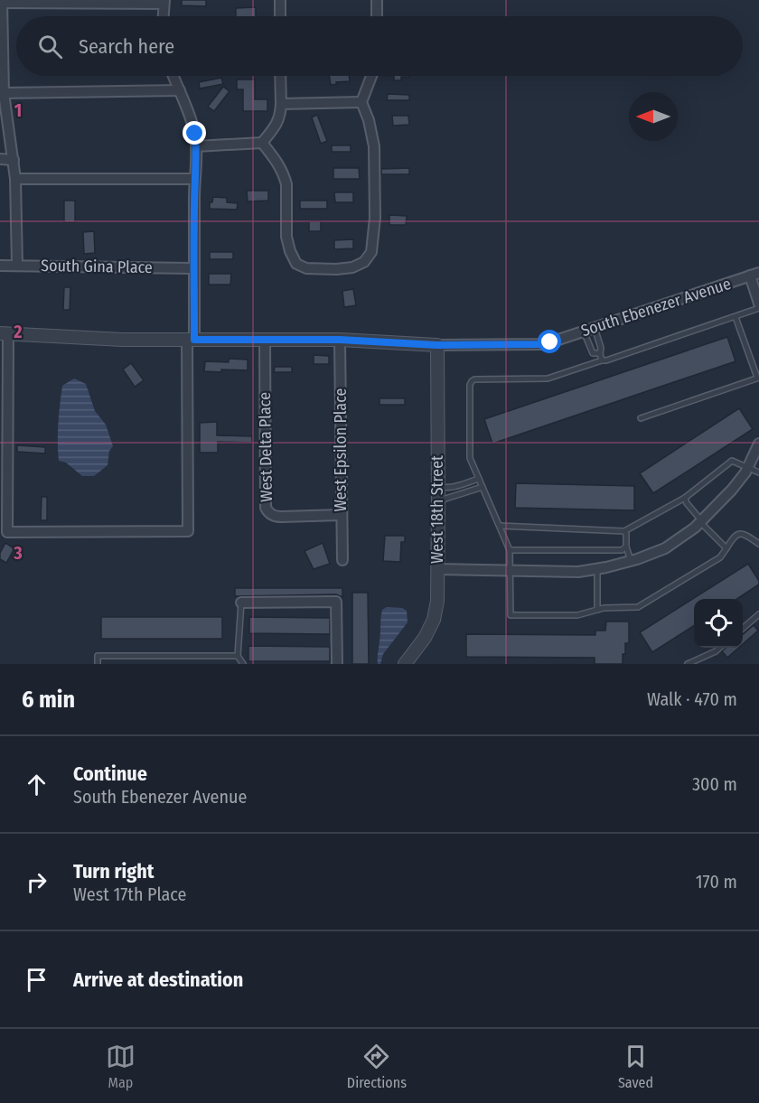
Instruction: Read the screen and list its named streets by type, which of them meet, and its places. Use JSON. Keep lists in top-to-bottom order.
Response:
{
  "streets": {
    "street": [
      "South Gina Place",
      "South Ebenezer Avenue",
      "West Delta Place",
      "West Epsilon Place",
      "West 18th Street"
    ]
  },
  "crossings": [
    ["South Ebenezer Avenue", "West Delta Place"],
    ["South Ebenezer Avenue", "West Epsilon Place"],
    ["South Ebenezer Avenue", "West 18th Street"],
    ["West Delta Place", "West Epsilon Place"]
  ],
  "north": "left",
  "page": {
    "search": "Search here",
    "heading": ["6 min", "Walk · 470 m"],
    "list": [
      ["Continue", "South Ebenezer Avenue", "300 m"],
      ["Turn right", "West 17th Place", "170 m"],
      "Arrive at destination"
    ],
    "nav": ["Map", "Directions", "Saved"]
  },
  "grid": {
    "rows": ["1", "2", "3"]
  }
}
